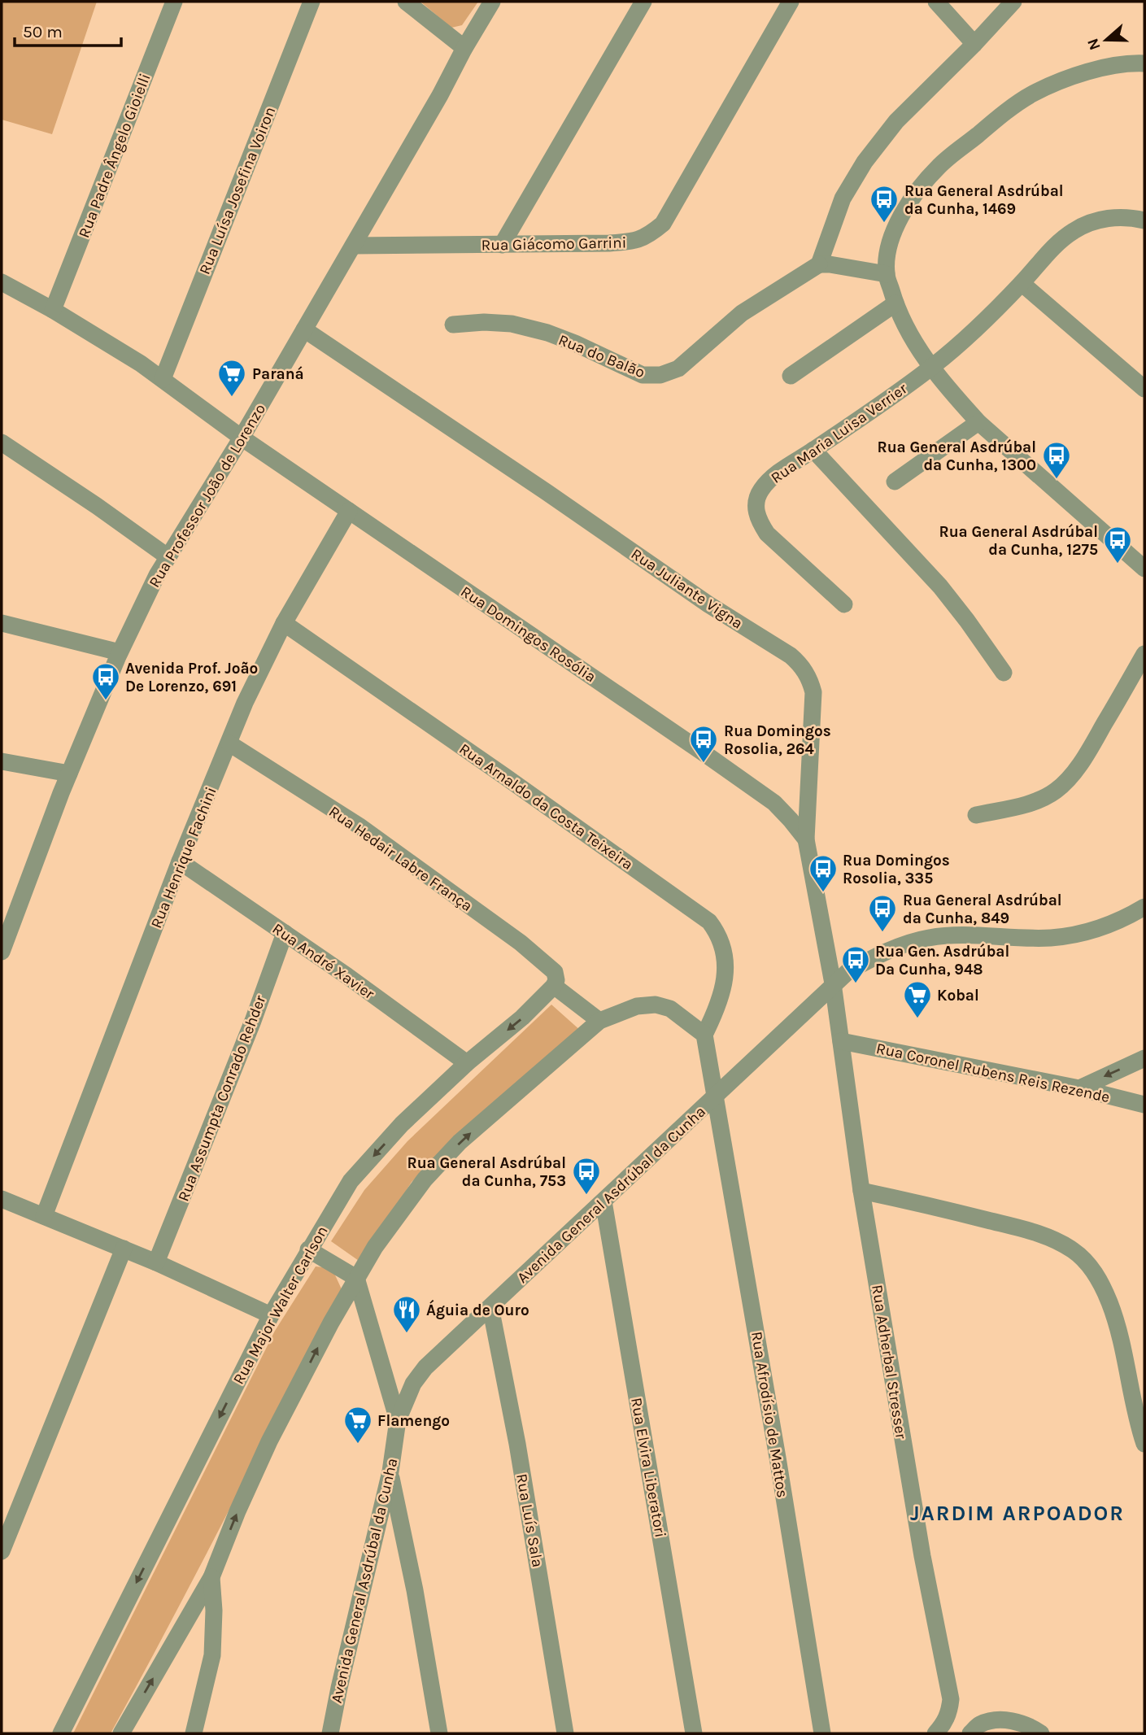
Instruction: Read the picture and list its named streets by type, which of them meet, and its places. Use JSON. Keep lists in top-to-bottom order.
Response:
{
  "streets": {
    "street": [
      "Rua Padre Ângelo Gioielli",
      "Rua Luísa Josefina Voiron",
      "Rua Giácomo Garrini",
      "Rua do Balão",
      "Rua Maria Luisa Verrier",
      "Rua Professor João de Lorenzo",
      "Rua Juliante Vigna",
      "Rua Domingos Rosólia",
      "Rua Arnaldo da Costa Teixeira",
      "Rua Henrique Fachini",
      "Rua Hedair Labre França",
      "Rua André Xavier",
      "Rua Coronel Rubens Reis Rezende",
      "Rua Assumpta Conrado Rehder",
      "Avenida General Asdrúbal da Cunha",
      "Rua Major Walter Carlson",
      "Rua Adherbal Stresser",
      "Rua Afrodísio de Mattos",
      "Rua Elvira Liberatori",
      "Rua Luís Sala"
    ]
  },
  "crossings": [
    ["Rua Padre Ângelo Gioielli", "Rua Domingos Rosólia"],
    ["Rua Luísa Josefina Voiron", "Rua Domingos Rosólia"],
    ["Rua Giácomo Garrini", "Rua Professor João de Lorenzo"],
    ["Rua Professor João de Lorenzo", "Rua Juliante Vigna"],
    ["Rua Professor João de Lorenzo", "Rua Domingos Rosólia"],
    ["Rua Juliante Vigna", "Rua Domingos Rosólia"],
    ["Rua Juliante Vigna", "Avenida General Asdrúbal da Cunha"],
    ["Rua Juliante Vigna", "Rua Adherbal Stresser"],
    ["Rua Domingos Rosólia", "Rua Henrique Fachini"],
    ["Rua Arnaldo da Costa Teixeira", "Rua Henrique Fachini"],
    ["Rua Henrique Fachini", "Rua Hedair Labre França"],
    ["Rua Henrique Fachini", "Rua André Xavier"],
    ["Rua Hedair Labre França", "Rua Major Walter Carlson"],
    ["Rua André Xavier", "Rua Assumpta Conrado Rehder"],
    ["Rua André Xavier", "Rua Major Walter Carlson"],
    ["Rua Coronel Rubens Reis Rezende", "Rua Adherbal Stresser"],
    ["Avenida General Asdrúbal da Cunha", "Rua Adherbal Stresser"],
    ["Avenida General Asdrúbal da Cunha", "Rua Afrodísio de Mattos"],
    ["Avenida General Asdrúbal da Cunha", "Rua Elvira Liberatori"],
    ["Avenida General Asdrúbal da Cunha", "Rua Luís Sala"]
  ],
  "districts": ["JARDIM ARPOADOR"],
  "places": {
    "bus stop": [
      "Rua General Asdrúbal da Cunha, 1469",
      "Rua General Asdrúbal da Cunha, 1300",
      "Rua General Asdrúbal da Cunha, 1275",
      "Avenida Prof. João De Lorenzo, 691",
      "Rua Domingos Rosolia, 264",
      "Rua Domingos Rosolia, 335",
      "Rua General Asdrúbal da Cunha, 849",
      "Rua Gen. Asdrúbal Da Cunha, 948",
      "Rua General Asdrúbal da Cunha, 753"
    ],
    "supermarket": ["Paraná", "Kobal", "Flamengo"],
    "restaurant": ["Águia de Ouro"]
  },
  "scale_bar": "50 m",
  "north": "left"
}
